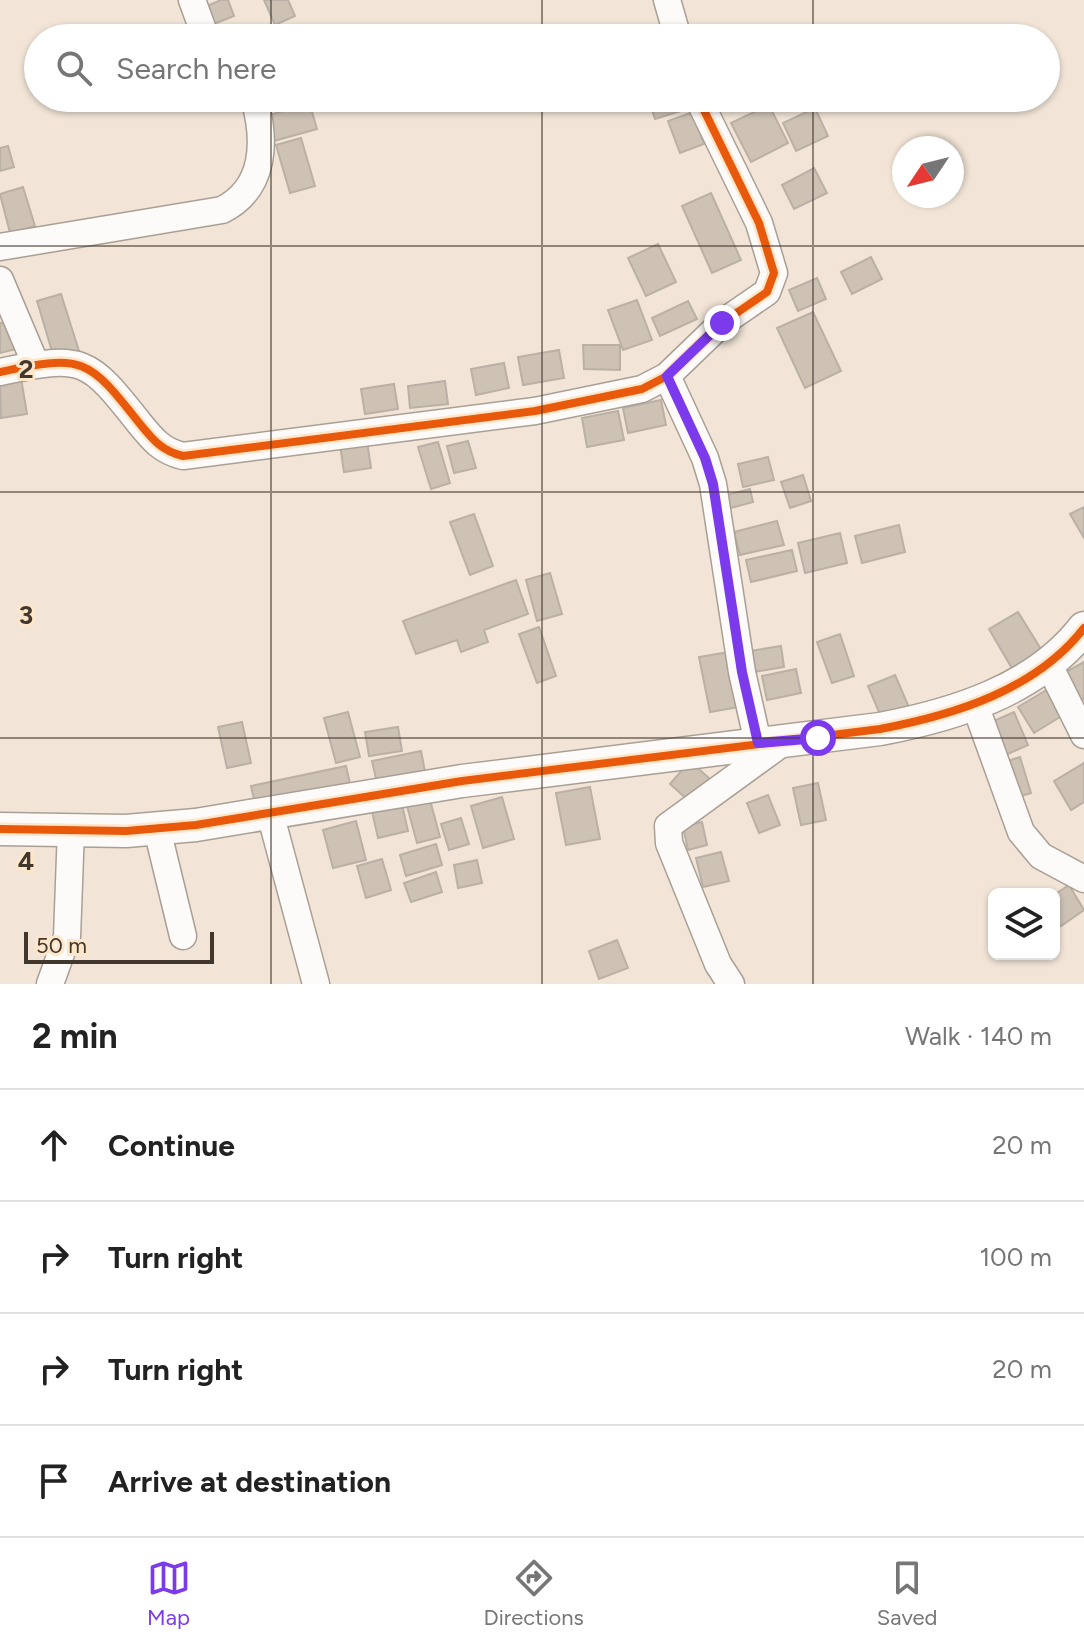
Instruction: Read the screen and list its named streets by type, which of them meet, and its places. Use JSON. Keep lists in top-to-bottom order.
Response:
{
  "scale_bar": "50 m",
  "north": "bottom left",
  "page": {
    "search": "Search here",
    "scale": "50 m",
    "heading": ["2 min", "Walk · 140 m"],
    "list": [
      ["Continue", "20 m"],
      ["Turn right", "100 m"],
      ["Turn right", "20 m"],
      "Arrive at destination"
    ],
    "nav": ["Map", "Directions", "Saved"]
  },
  "grid": {
    "rows": ["2", "3", "4"]
  }
}
